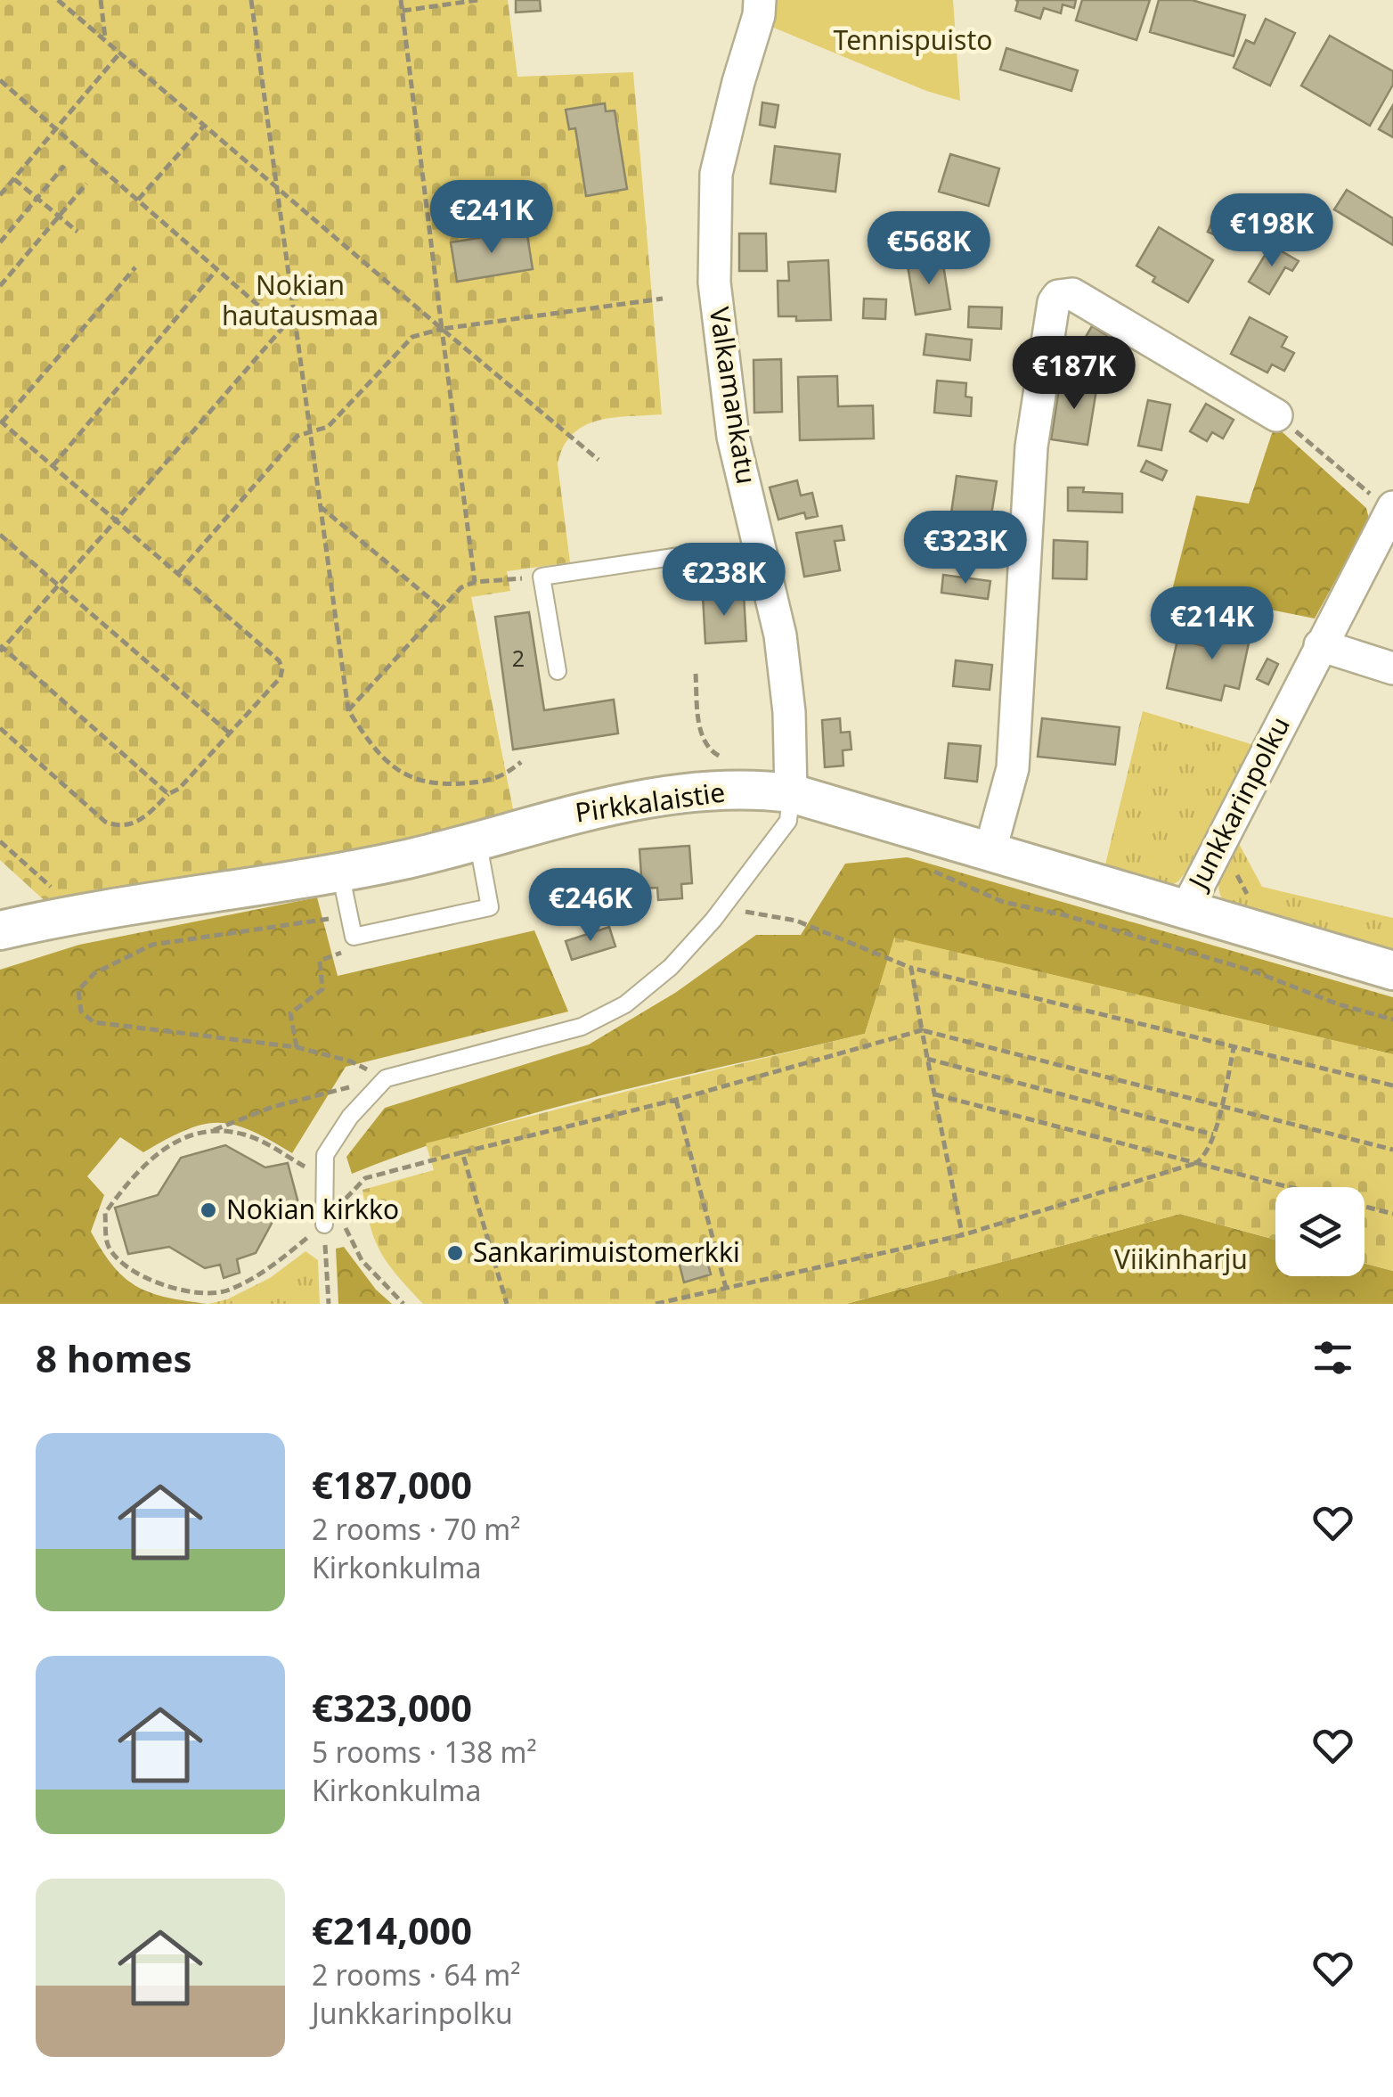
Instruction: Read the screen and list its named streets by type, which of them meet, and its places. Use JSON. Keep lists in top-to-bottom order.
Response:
{
  "streets": {
    "street": ["Valkamankatu", "Pirkkalaistie", "Junkkarinpolku"]
  },
  "crossings": [
    ["Valkamankatu", "Pirkkalaistie"],
    ["Pirkkalaistie", "Junkkarinpolku"]
  ],
  "parks": ["Tennispuisto", "Nokian hautausmaa", "Viikinharju"],
  "places": ["Nokian kirkko", "Sankarimuistomerkki"],
  "house_numbers": ["2"],
  "page": {
    "price": [
      "€241K",
      "€198K",
      "€568K",
      "€187K",
      "€323K",
      "€238K",
      "€214K",
      "€246K"
    ],
    "heading": "8 homes",
    "list": [
      {
        "name": "€187,000",
        "note": "2 rooms · 70 m² · Kirkonkulma"
      },
      {
        "name": "€323,000",
        "note": "5 rooms · 138 m² · Kirkonkulma"
      },
      {
        "name": "€214,000",
        "note": "2 rooms · 64 m² · Junkkarinpolku"
      }
    ]
  }
}
